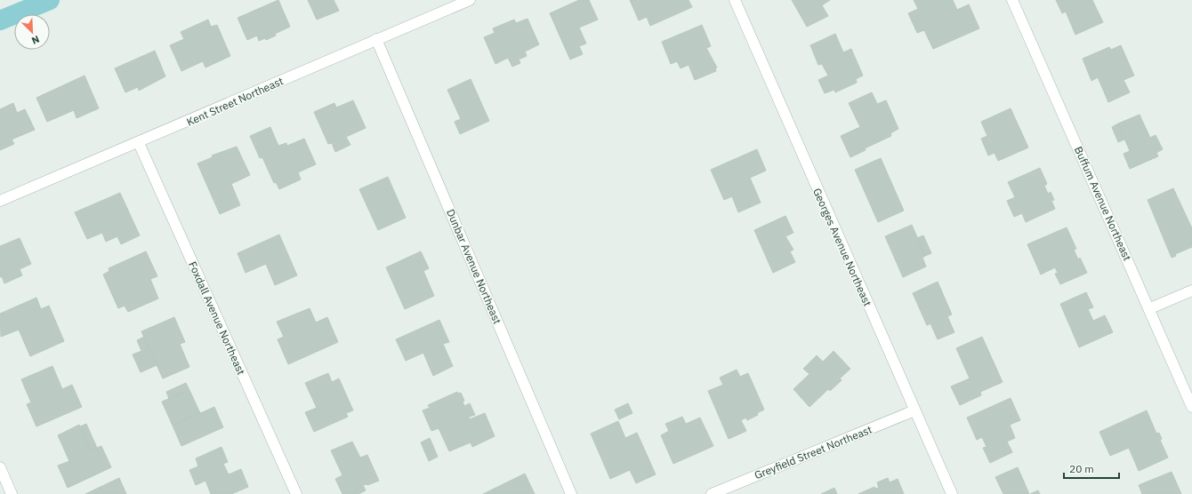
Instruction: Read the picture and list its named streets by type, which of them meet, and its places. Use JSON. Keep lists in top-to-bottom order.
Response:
{
  "streets": {
    "street": [
      "Kent Street Northeast",
      "Buffum Avenue Northeast",
      "Georges Avenue Northeast",
      "Dunbar Avenue Northeast",
      "Foxdall Avenue Northeast",
      "Greyfield Street Northeast"
    ]
  },
  "crossings": [
    ["Kent Street Northeast", "Dunbar Avenue Northeast"],
    ["Kent Street Northeast", "Foxdall Avenue Northeast"],
    ["Georges Avenue Northeast", "Greyfield Street Northeast"]
  ],
  "scale_bar": "20 m",
  "north": "bottom right"
}
